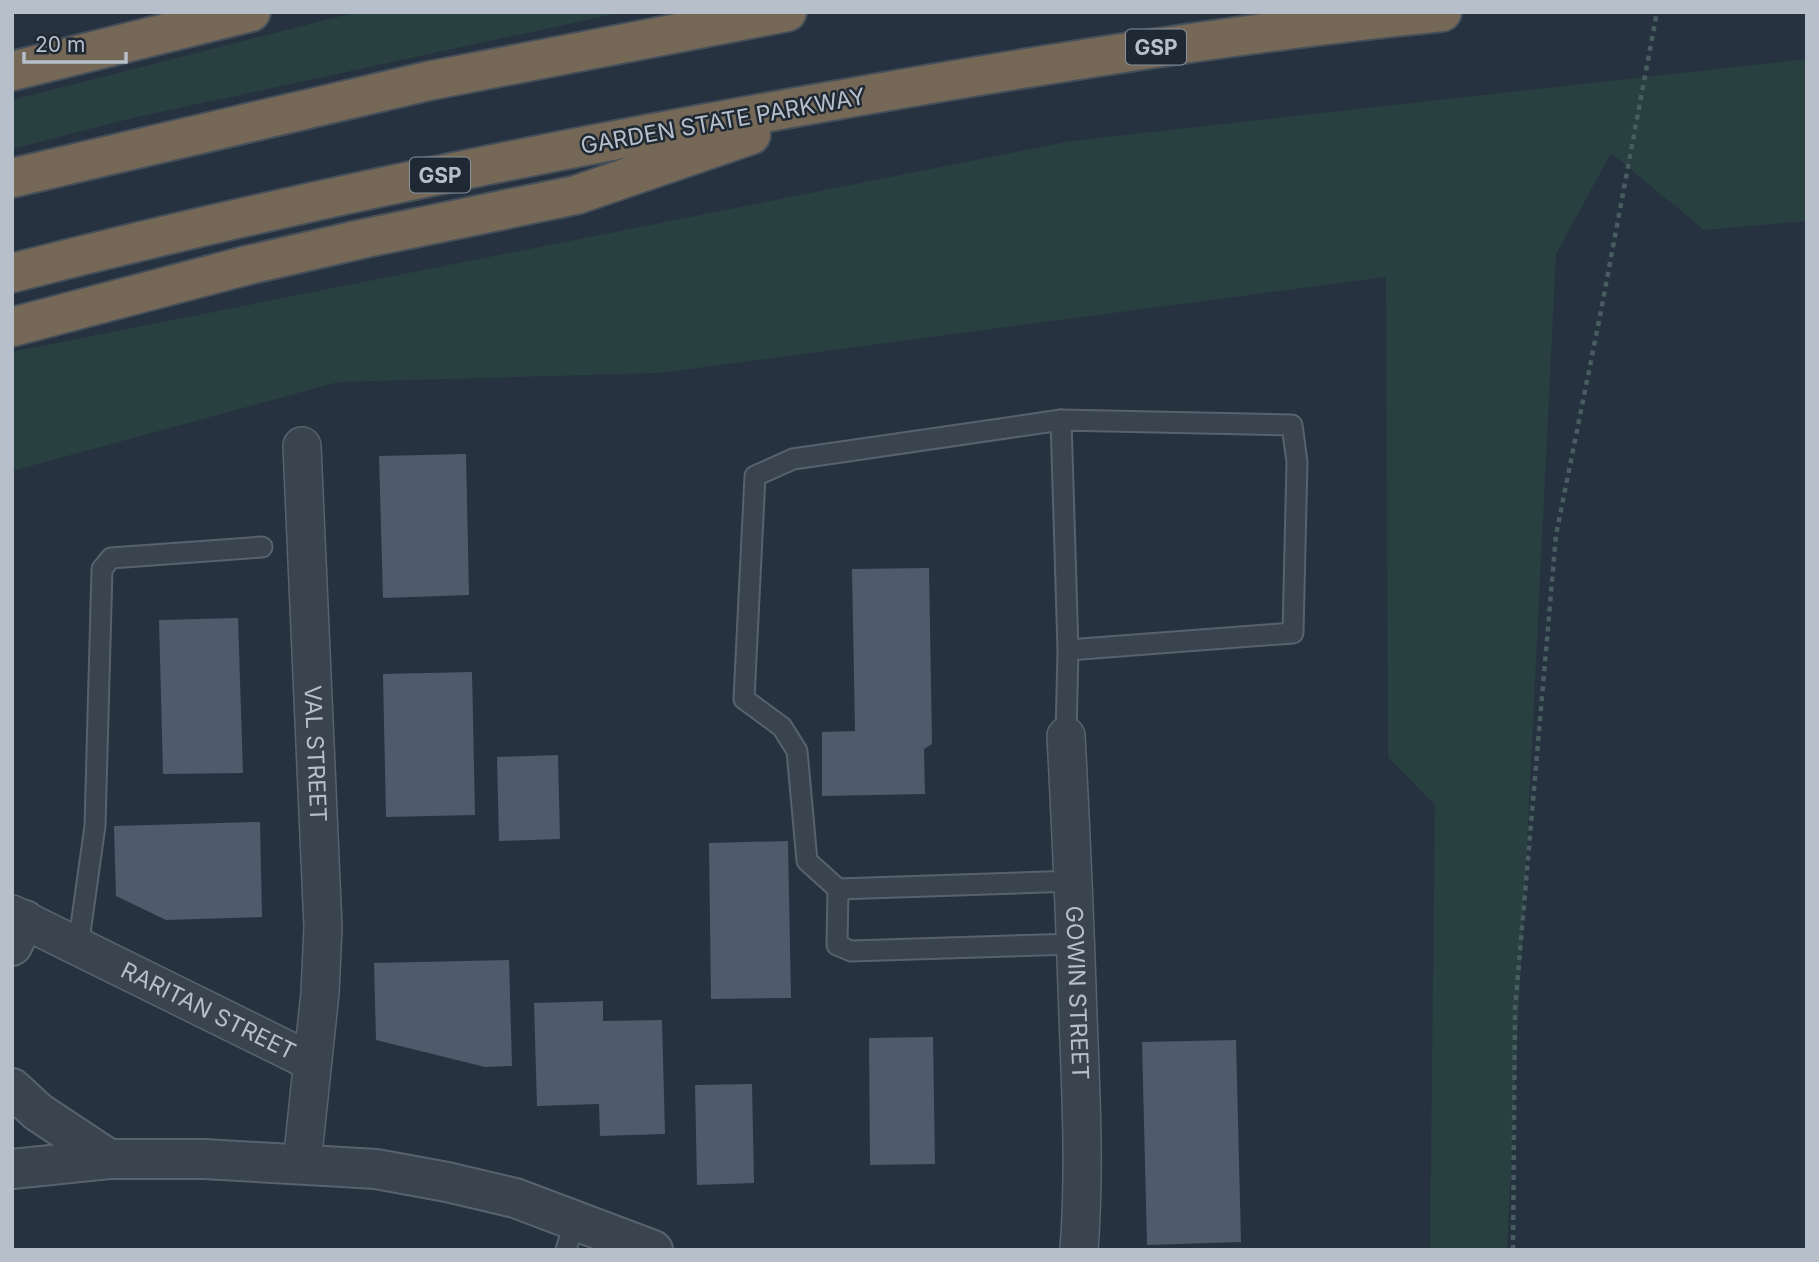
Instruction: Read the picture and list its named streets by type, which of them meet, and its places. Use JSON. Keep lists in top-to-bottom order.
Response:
{
  "streets": {
    "highway": ["GSP", "GARDEN STATE PARKWAY"],
    "street": ["VAL STREET", "GOWIN STREET", "RARITAN STREET"]
  },
  "crossings": [
    ["VAL STREET", "RARITAN STREET"]
  ],
  "scale_bar": "20 m"
}
